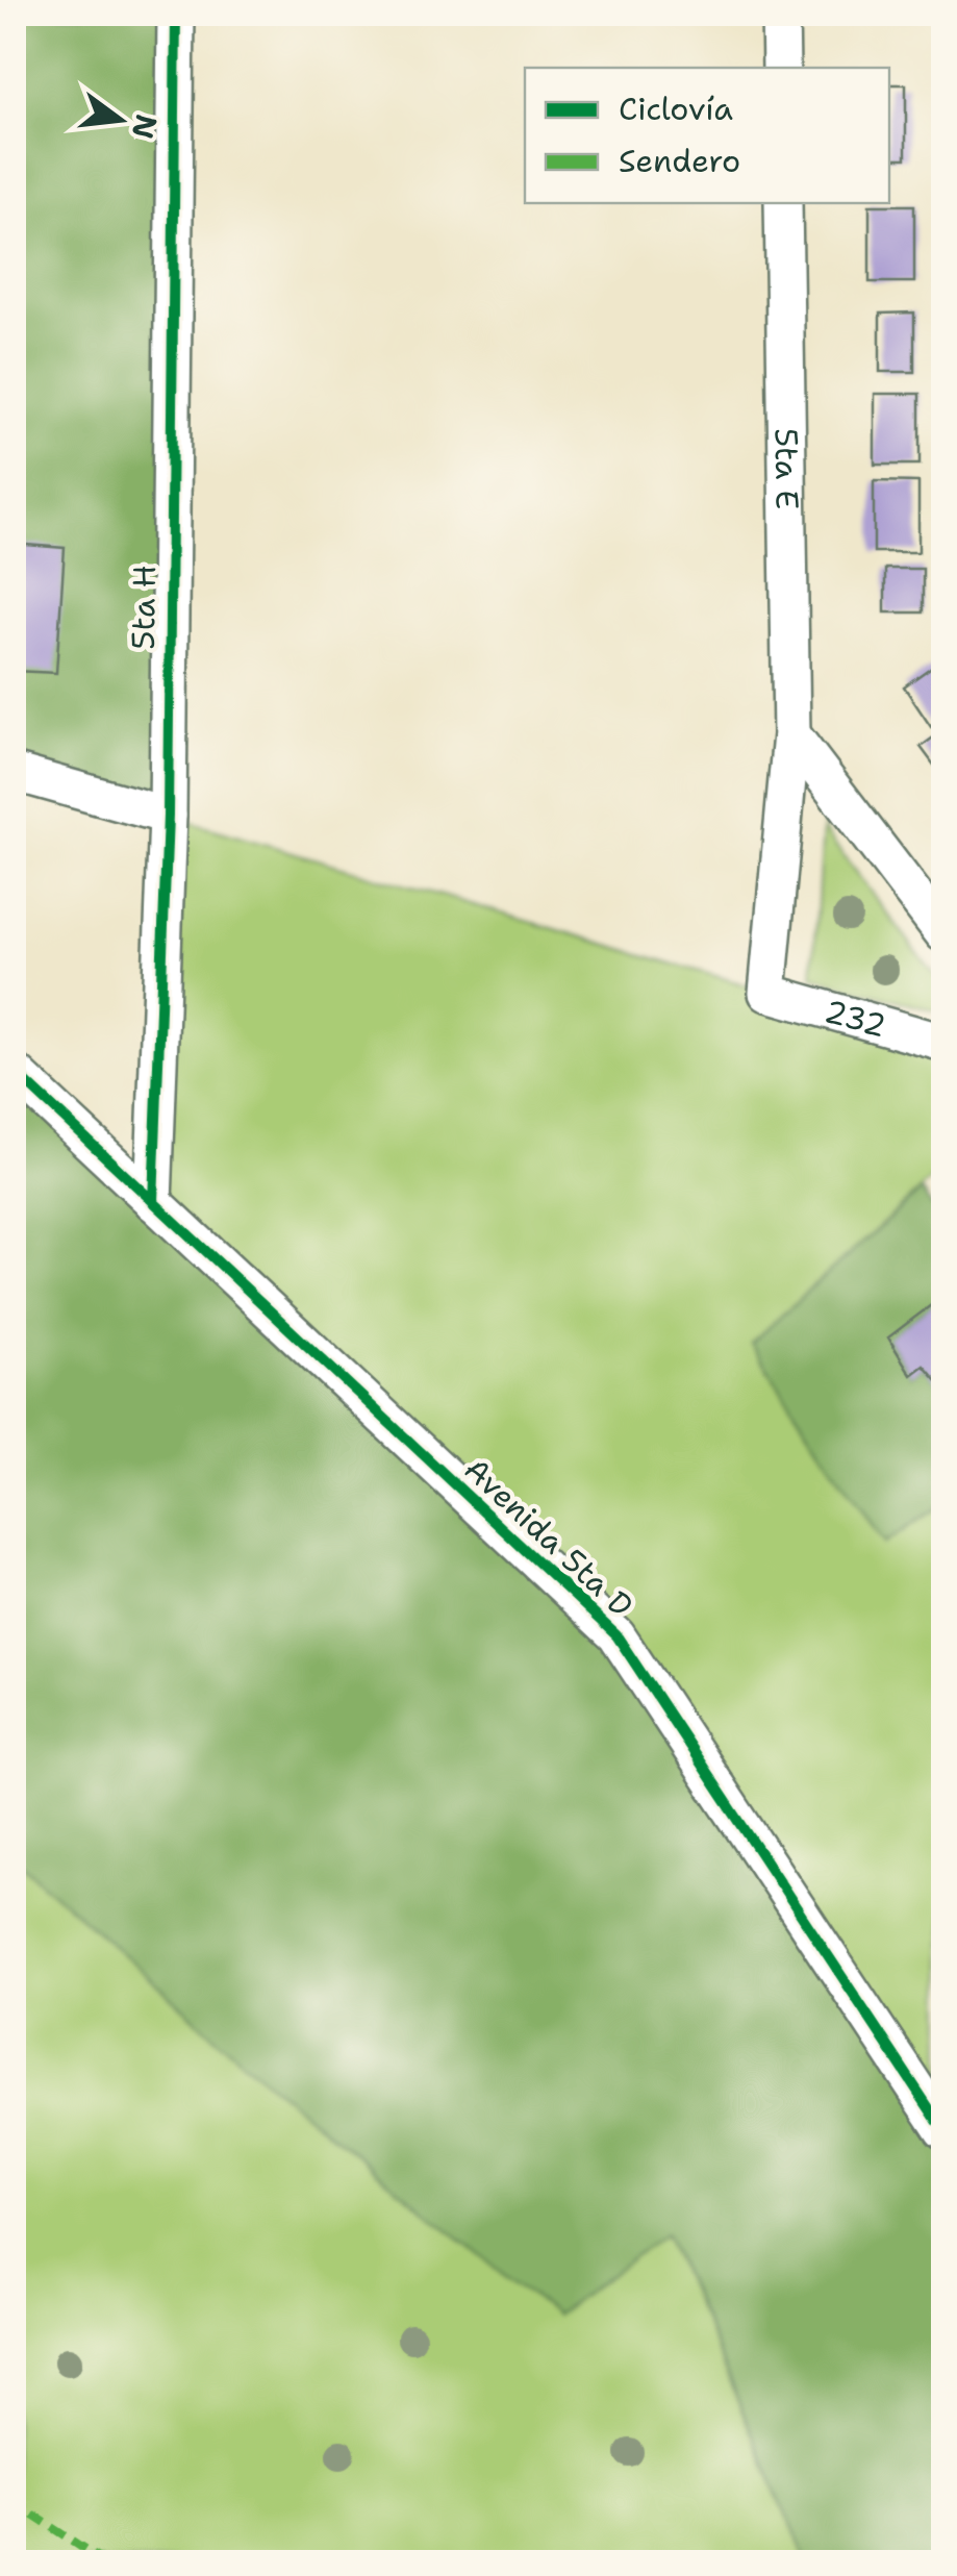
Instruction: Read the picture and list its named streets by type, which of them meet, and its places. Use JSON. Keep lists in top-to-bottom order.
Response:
{
  "streets": {
    "street": [
      "5ta E",
      "5ta H",
      "232",
      "Avenida 5ta D"
    ]
  },
  "crossings": [
    ["5ta E", "232"],
    ["5ta H", "Avenida 5ta D"]
  ],
  "legend": ["Ciclovía", "Sendero"],
  "north": "right"
}
